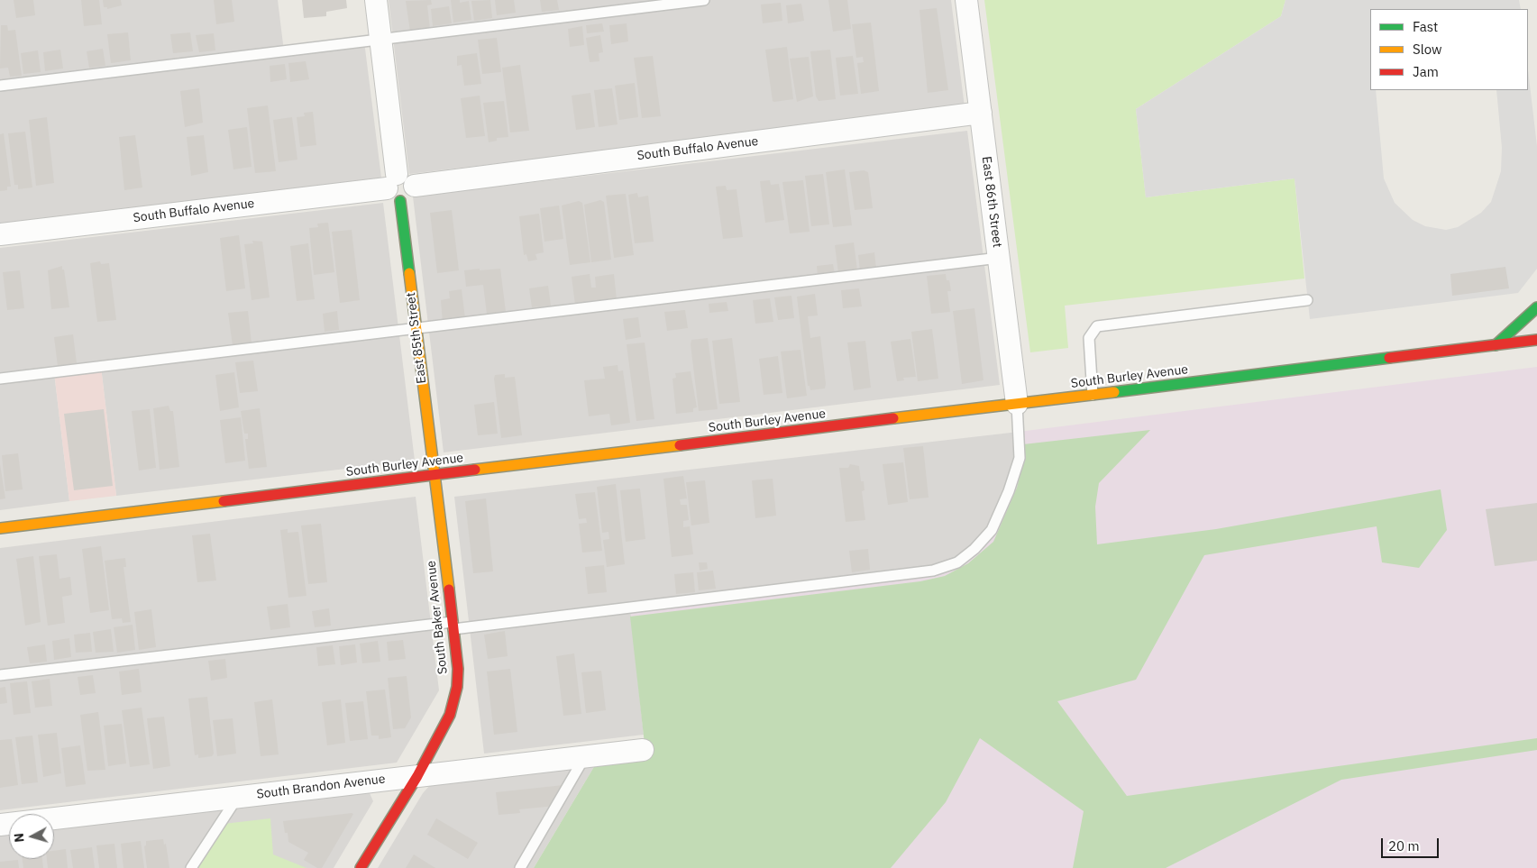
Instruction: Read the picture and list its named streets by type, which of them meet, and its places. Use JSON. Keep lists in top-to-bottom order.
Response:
{
  "streets": {
    "street": [
      "South Buffalo Avenue",
      "East 86th Street",
      "East 85th Street",
      "South Burley Avenue",
      "South Baker Avenue",
      "South Brandon Avenue"
    ]
  },
  "crossings": [
    ["South Buffalo Avenue", "East 86th Street"],
    ["South Buffalo Avenue", "East 85th Street"],
    ["East 86th Street", "South Burley Avenue"],
    ["East 85th Street", "South Burley Avenue"],
    ["East 85th Street", "South Baker Avenue"],
    ["South Burley Avenue", "South Baker Avenue"],
    ["South Baker Avenue", "South Brandon Avenue"]
  ],
  "legend": ["Fast", "Slow", "Jam"],
  "scale_bar": "20 m",
  "north": "left"
}
